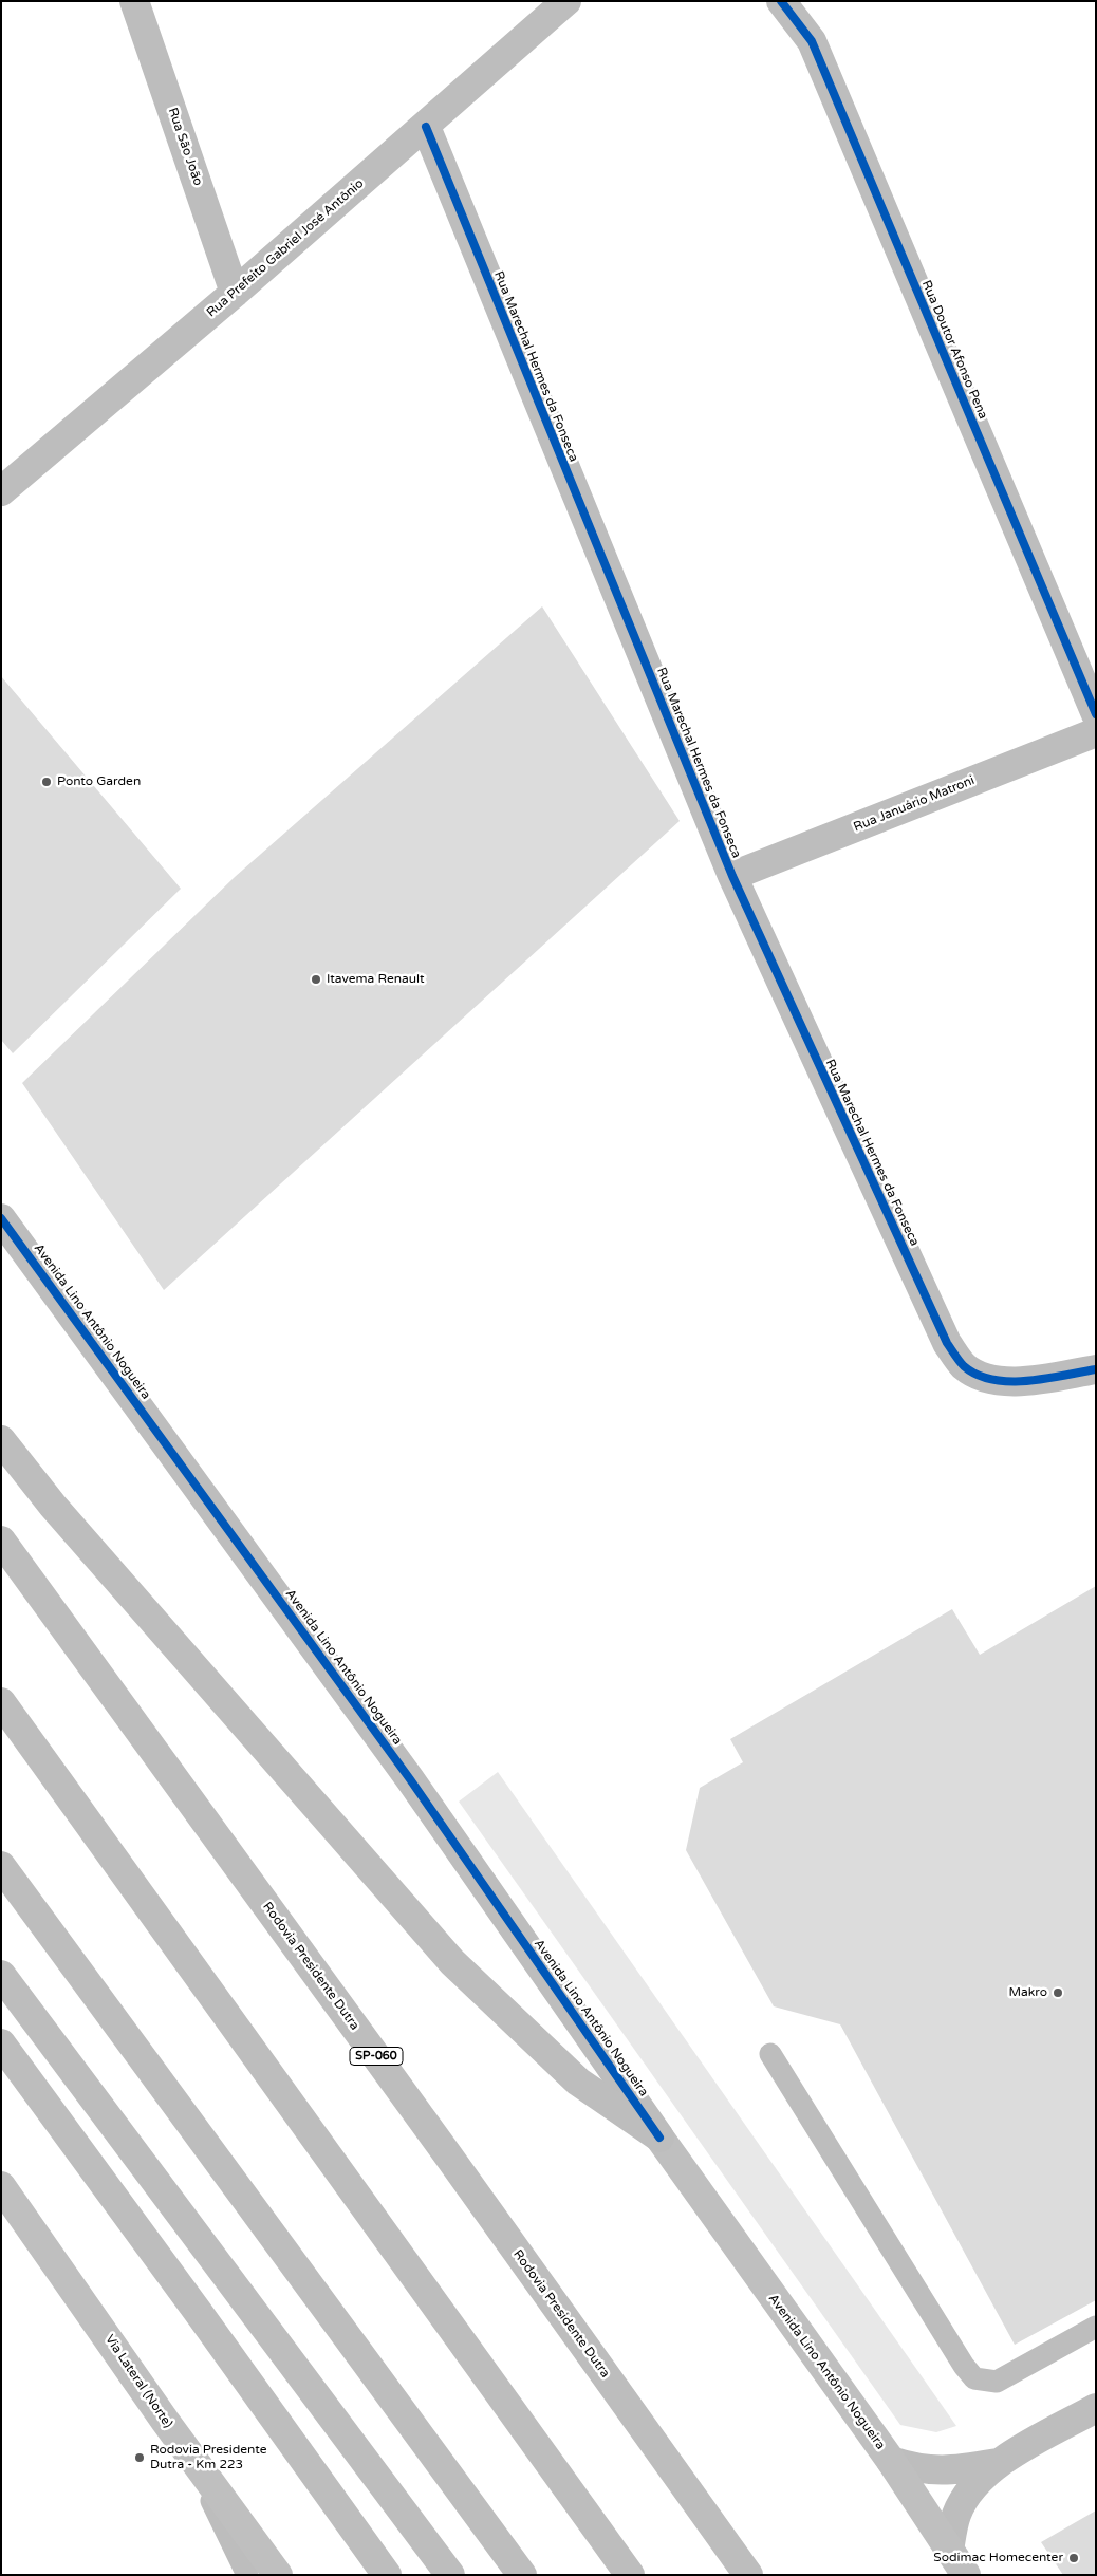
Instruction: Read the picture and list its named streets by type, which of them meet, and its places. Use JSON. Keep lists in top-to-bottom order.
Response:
{
  "streets": {
    "main road": [
      "Rua São João",
      "Rua Prefeito Gabriel José Antônio",
      "Rua Doutor Afonso Pena",
      "Rua Marechal Hermes da Fonseca",
      "Rua Januário Matroni",
      "Avenida Lino Antônio Nogueira",
      "Rodovia Presidente Dutra",
      "SP-060",
      "Via Lateral (Norte)"
    ]
  },
  "crossings": [
    ["Rua São João", "Rua Prefeito Gabriel José Antônio"],
    ["Rua Prefeito Gabriel José Antônio", "Rua Marechal Hermes da Fonseca"],
    ["Rua Marechal Hermes da Fonseca", "Rua Januário Matroni"]
  ],
  "places": [
    "Ponto Garden",
    "Itavema Renault",
    "Makro",
    "Rodovia Presidente Dutra - Km 223",
    "Sodimac Homecenter"
  ]
}
